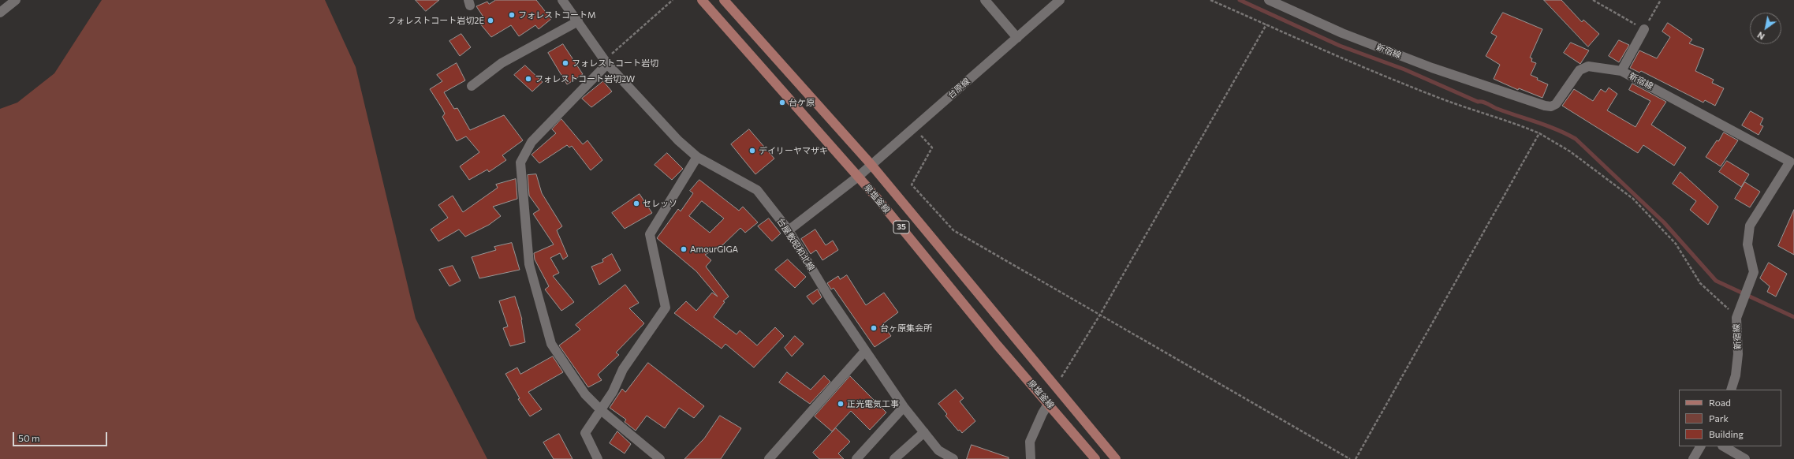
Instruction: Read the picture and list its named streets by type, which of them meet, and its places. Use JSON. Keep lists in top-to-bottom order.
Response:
{
  "streets": {
    "main road": ["泉塩釜線", "35"],
    "street": ["新宿線", "台原線", "台屋敷昭和北線"]
  },
  "crossings": [
    ["台原線", "泉塩釜線"],
    ["台原線", "台屋敷昭和北線"]
  ],
  "places": [
    "フォレストコートM",
    "フォレストコート岩切2E",
    "フォレストコート岩切",
    "フォレストコート岩切2W",
    "台ケ原",
    "デイリーヤマザキ",
    "セレッソ",
    "AmourGIGA",
    "台ヶ原集会所",
    "正光電気工事"
  ],
  "legend": ["Road", "Park", "Building"],
  "scale_bar": "50 m",
  "north": "bottom left"
}
